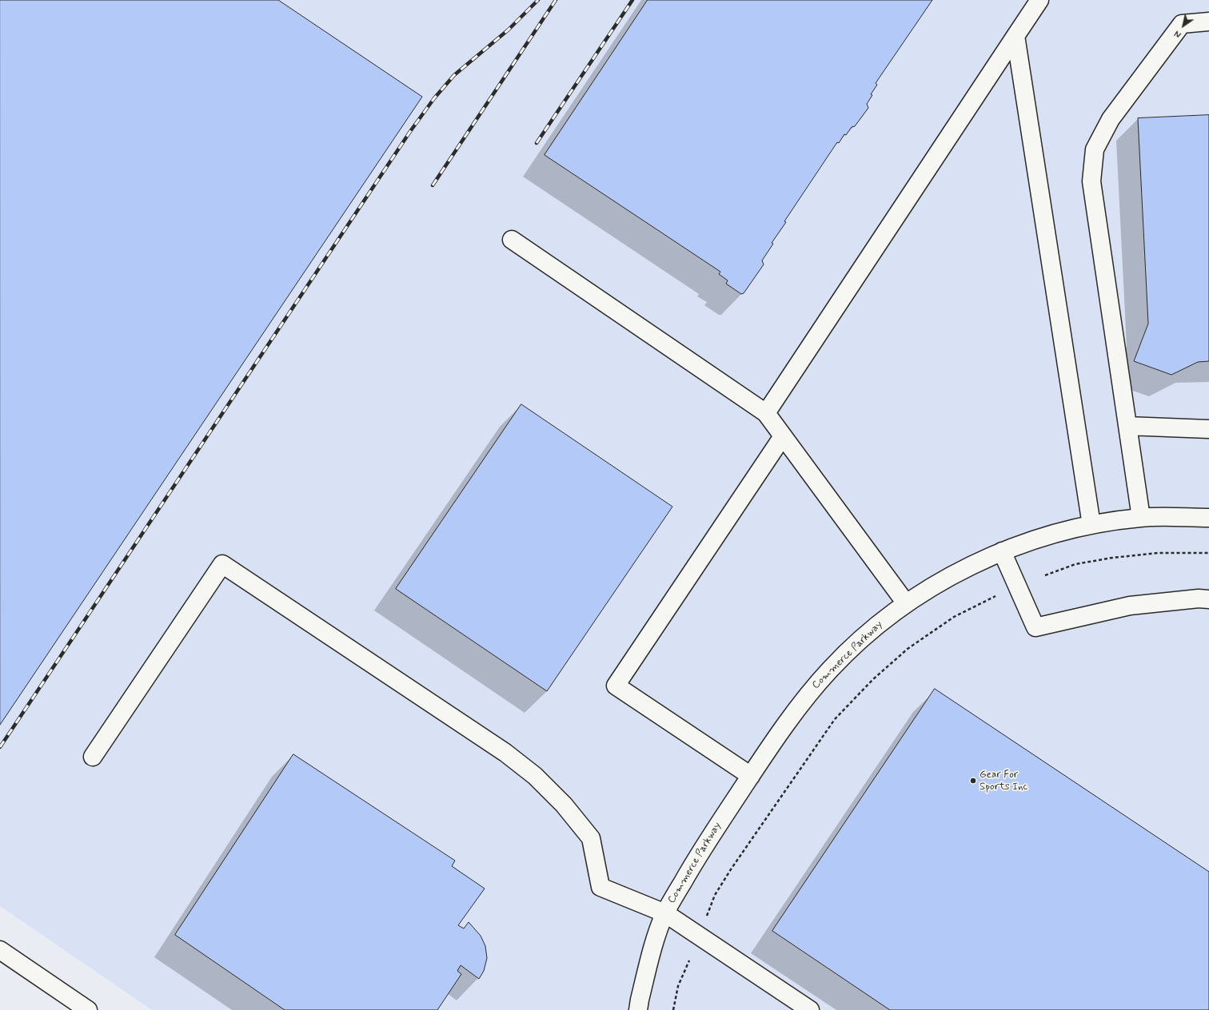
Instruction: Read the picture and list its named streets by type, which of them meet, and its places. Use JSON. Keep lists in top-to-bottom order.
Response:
{
  "streets": {
    "street": ["Commerce Parkway"]
  },
  "places": ["Gear For Sports Inc"],
  "north": "bottom left"
}
